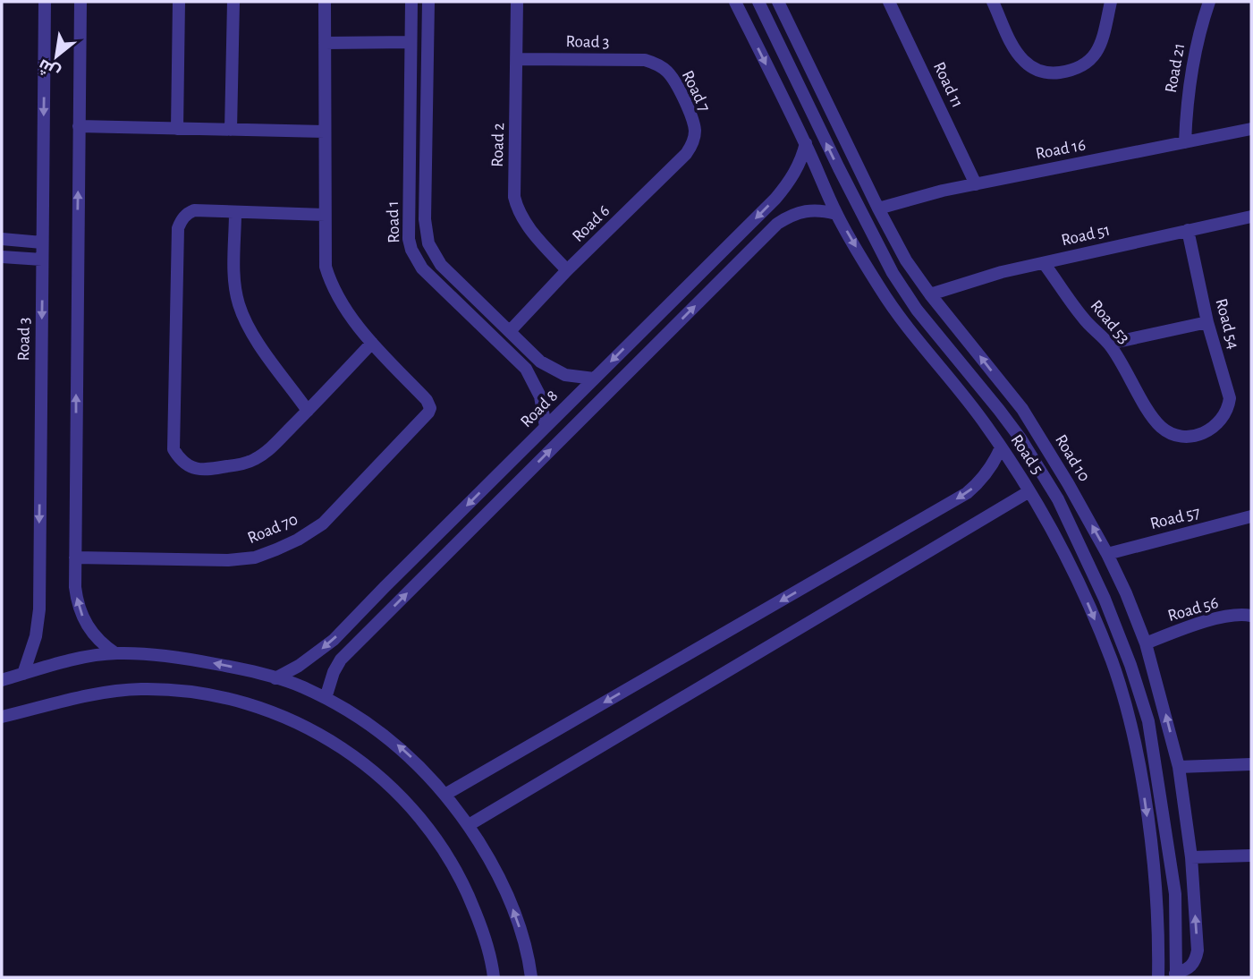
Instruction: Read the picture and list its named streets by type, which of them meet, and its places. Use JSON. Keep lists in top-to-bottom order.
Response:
{
  "streets": {
    "street": [
      "Road 3",
      "Road 21",
      "Road 11",
      "Road 7",
      "Road 2",
      "Road 16",
      "Road 1",
      "Road 6",
      "Road 51",
      "Road 53",
      "Road 54",
      "Road 8",
      "Road 5",
      "Road 10",
      "Road 57",
      "Road 70",
      "Road 56"
    ]
  },
  "crossings": [
    ["Road 3", "Road 7"],
    ["Road 3", "Road 2"],
    ["Road 21", "Road 16"],
    ["Road 11", "Road 16"],
    ["Road 7", "Road 6"],
    ["Road 2", "Road 6"],
    ["Road 16", "Road 10"],
    ["Road 1", "Road 6"],
    ["Road 1", "Road 8"],
    ["Road 51", "Road 53"],
    ["Road 51", "Road 54"],
    ["Road 51", "Road 10"],
    ["Road 53", "Road 54"],
    ["Road 8", "Road 5"],
    ["Road 5", "Road 10"],
    ["Road 10", "Road 57"],
    ["Road 10", "Road 56"]
  ],
  "one_way": ["Road 10"],
  "north": "bottom left"
}
